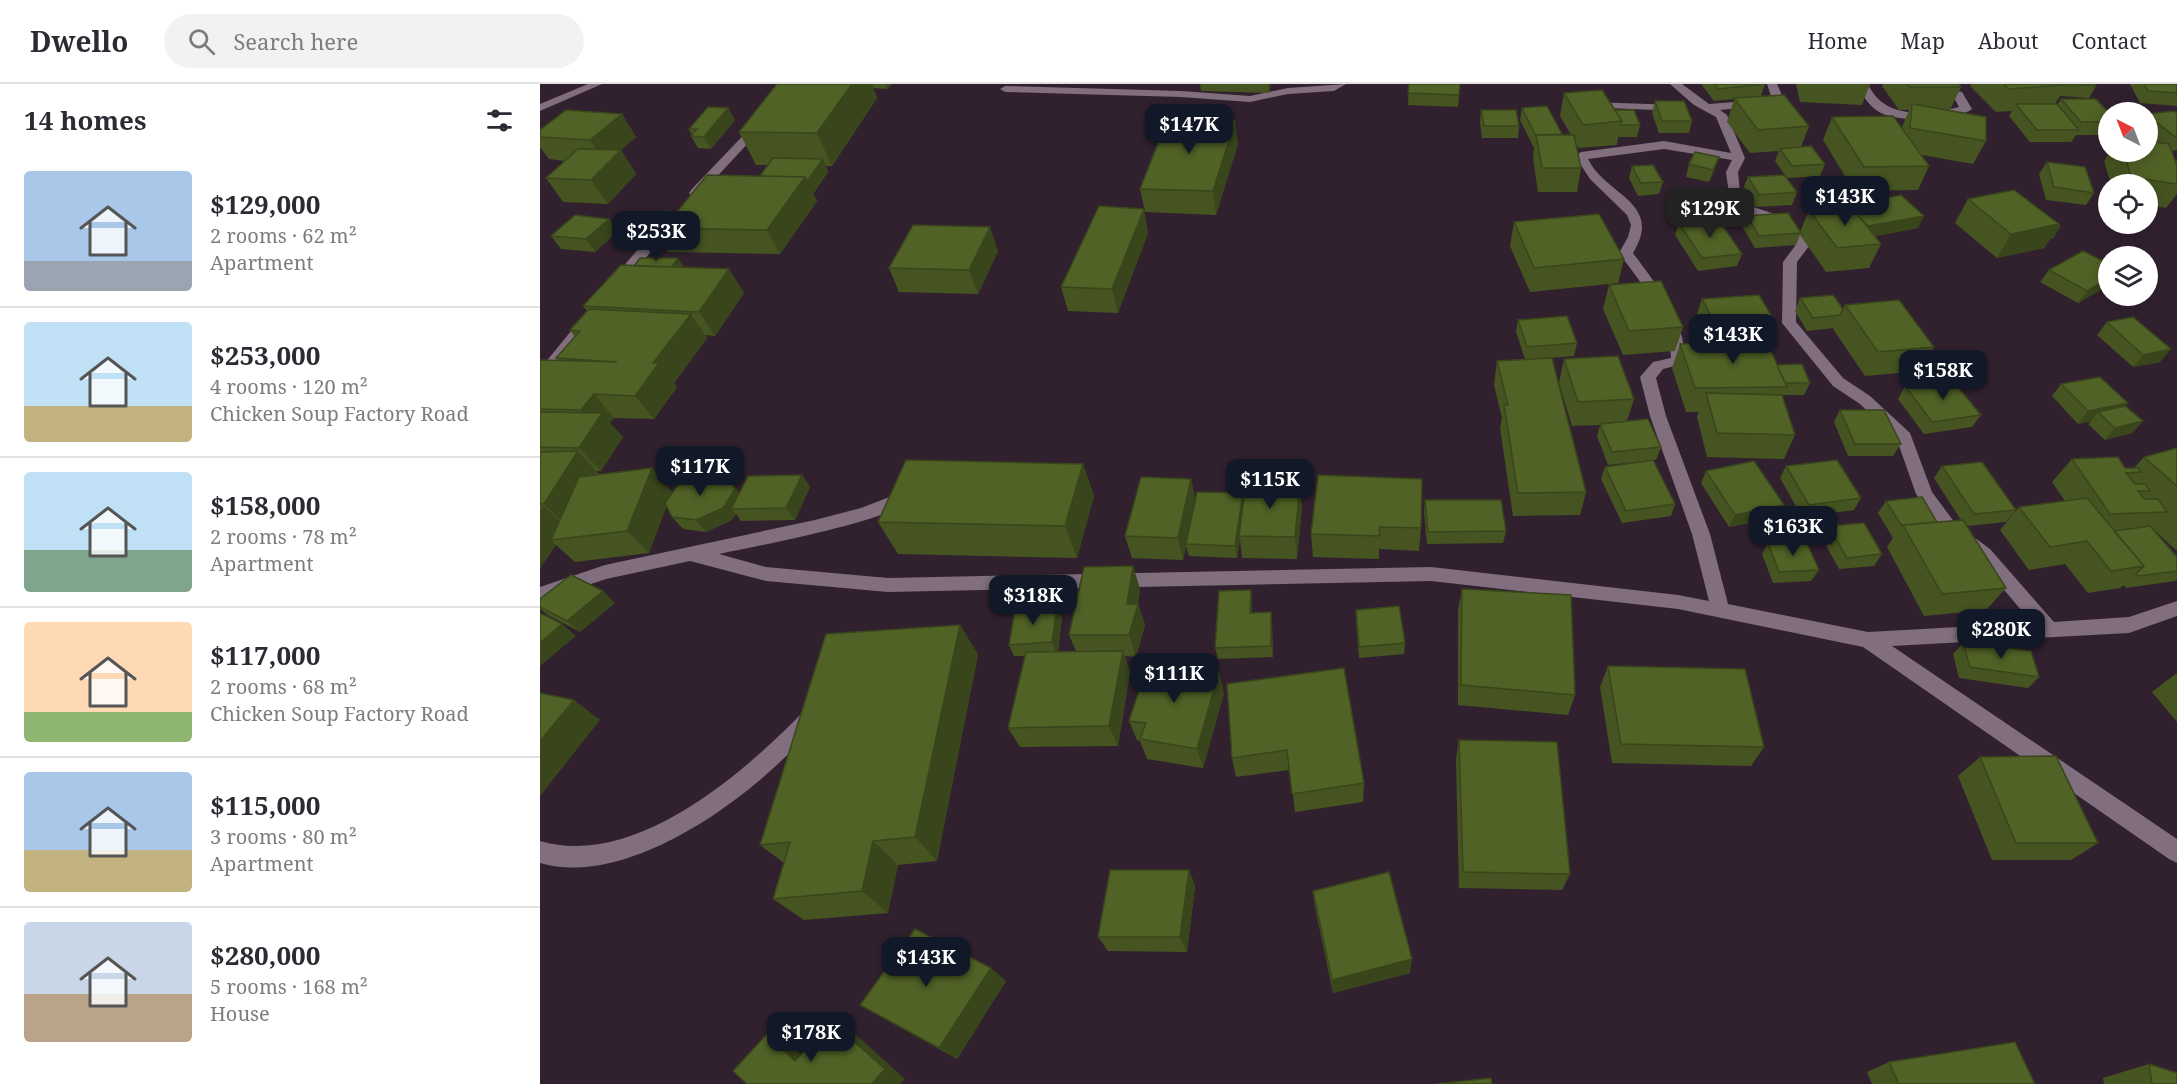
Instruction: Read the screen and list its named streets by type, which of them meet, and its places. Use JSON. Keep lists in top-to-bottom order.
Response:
{
  "north": "top left",
  "page": {
    "header": "Dwello",
    "search": "Search here",
    "nav": [
      "Home",
      "Map",
      "About",
      "Contact"
    ],
    "heading": "14 homes",
    "price": [
      "$147K",
      "$143K",
      "$129K",
      "$253K",
      "$143K",
      "$158K",
      "$117K",
      "$115K",
      "$163K",
      "$318K",
      "$280K",
      "$111K",
      "$143K",
      "$178K"
    ],
    "list": [
      {
        "name": "$129,000",
        "note": "2 rooms · 62 m² · Apartment"
      },
      {
        "name": "$253,000",
        "note": "4 rooms · 120 m² · Chicken Soup Factory Road"
      },
      {
        "name": "$158,000",
        "note": "2 rooms · 78 m² · Apartment"
      },
      {
        "name": "$117,000",
        "note": "2 rooms · 68 m² · Chicken Soup Factory Road"
      },
      {
        "name": "$115,000",
        "note": "3 rooms · 80 m² · Apartment"
      },
      {
        "name": "$280,000",
        "note": "5 rooms · 168 m² · House"
      }
    ]
  }
}
